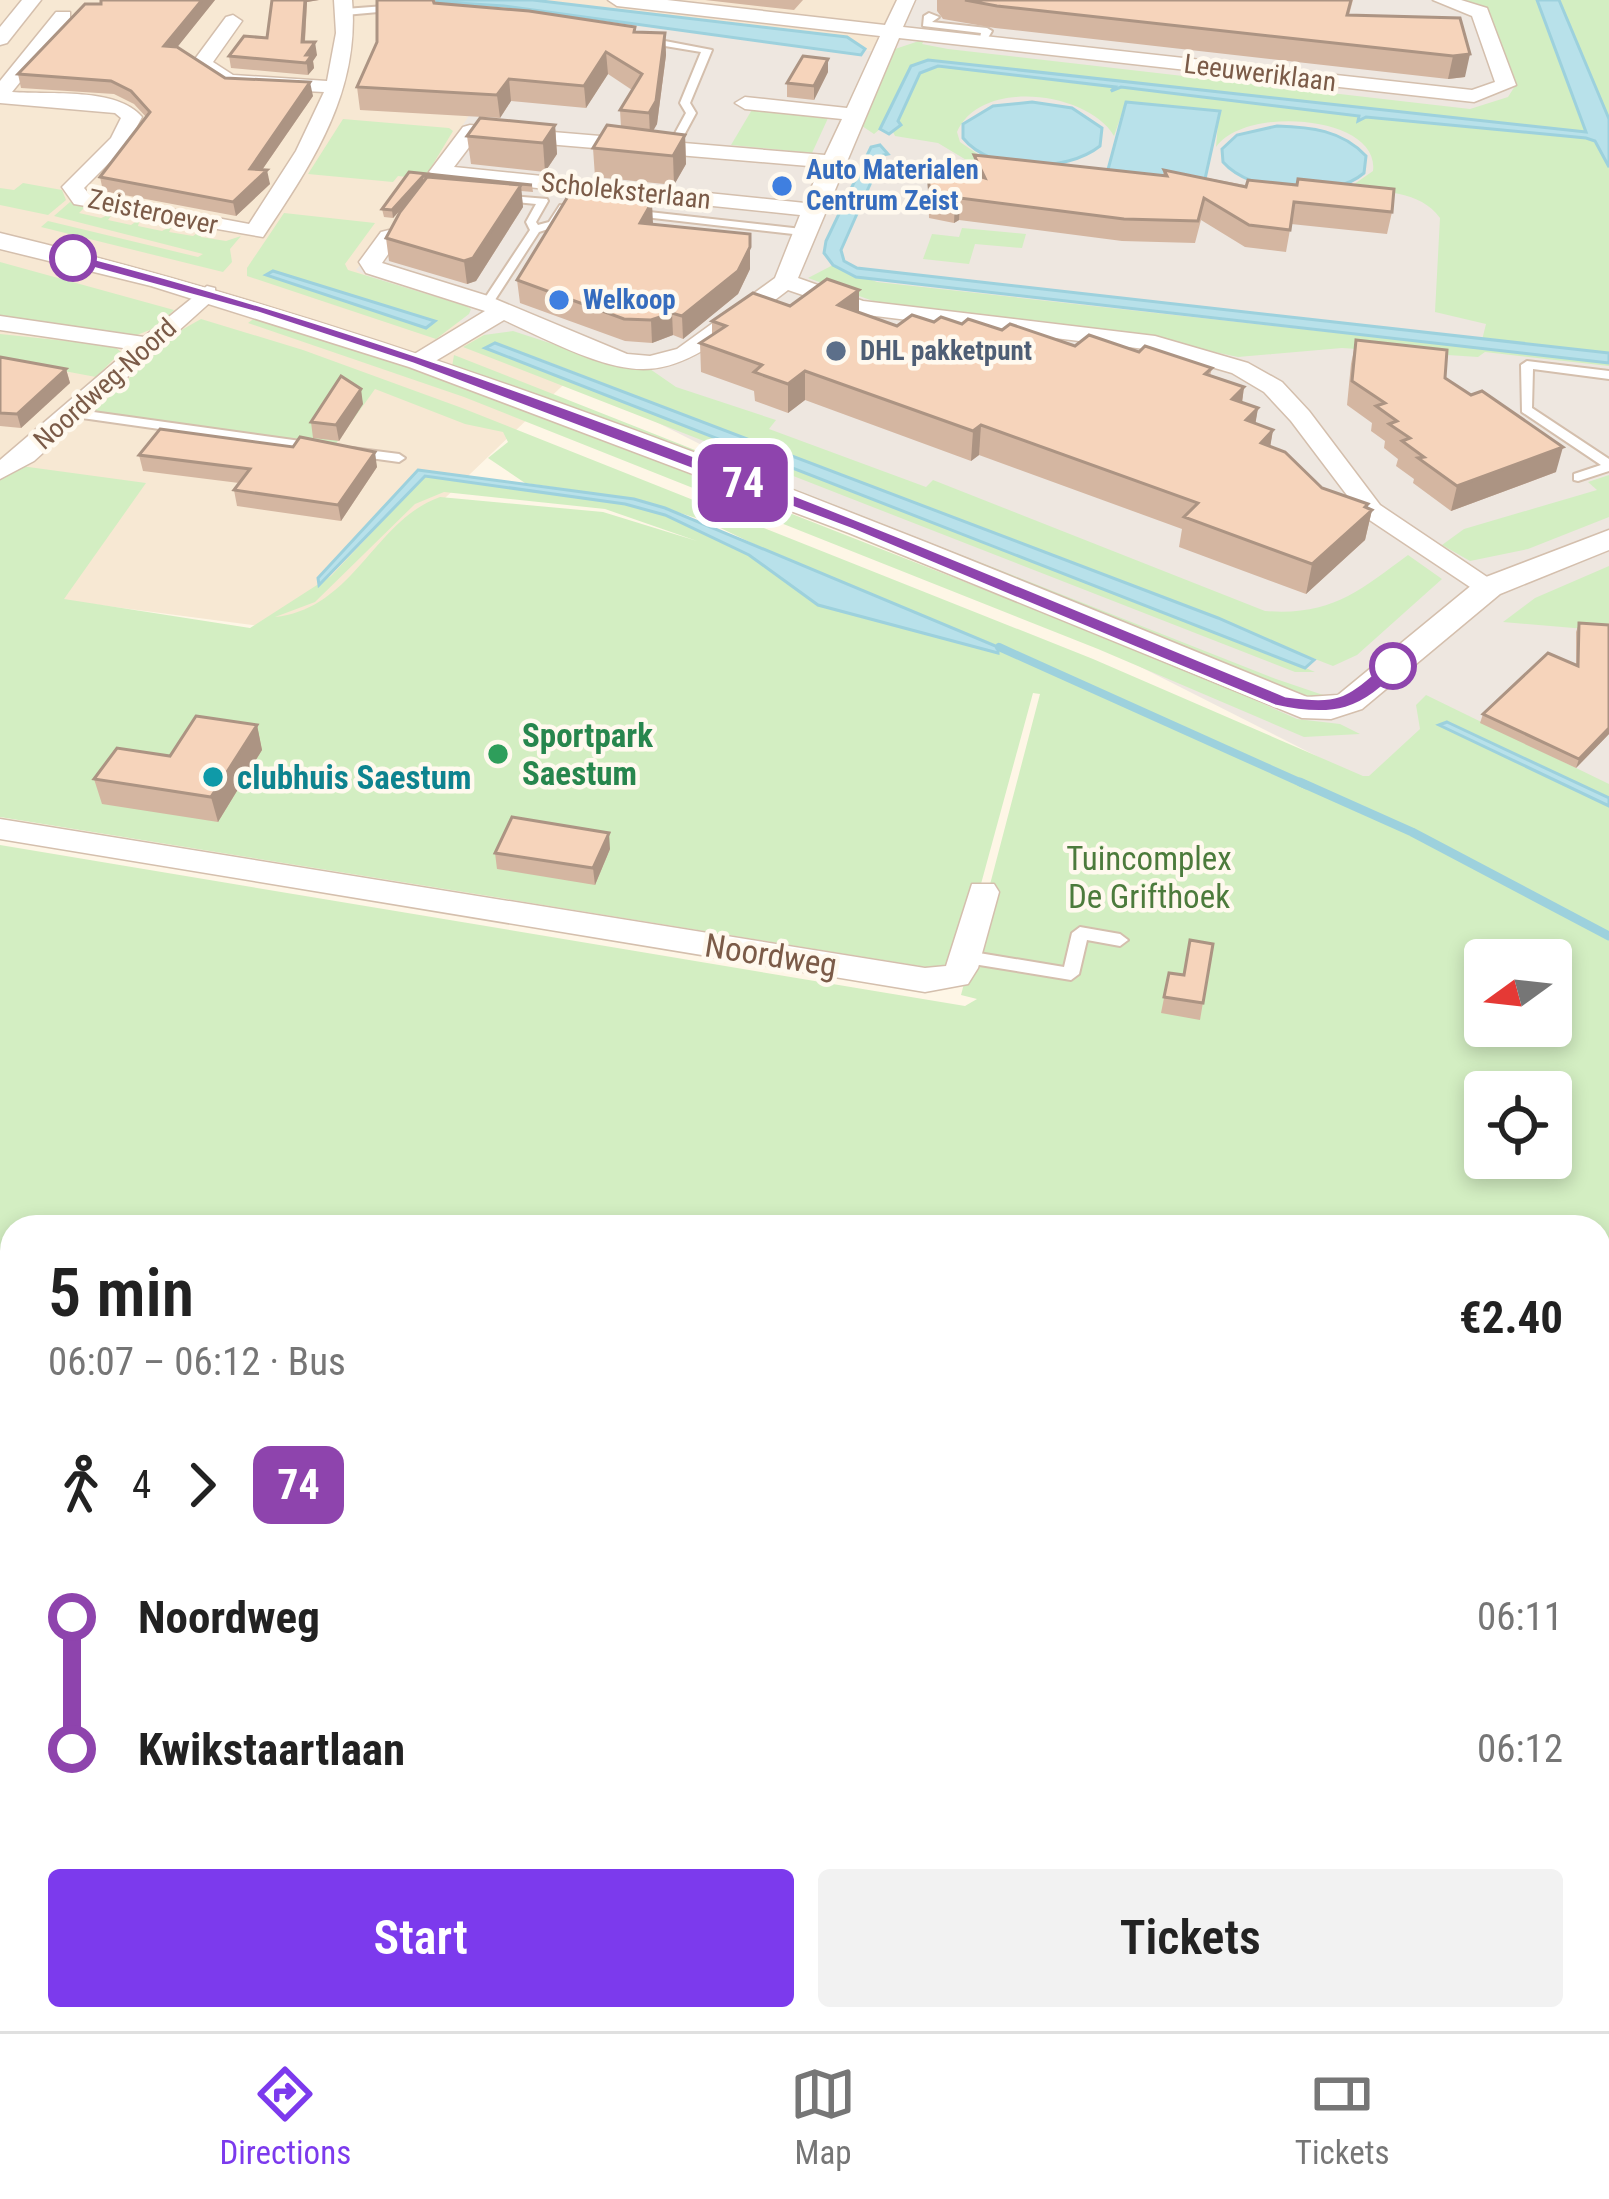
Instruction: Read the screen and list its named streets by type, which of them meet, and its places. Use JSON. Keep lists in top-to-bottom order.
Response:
{
  "streets": {
    "street": [
      "Leeuweriklaan",
      "Scholeksterlaan",
      "Zeisteroever",
      "Noordweg-Noord",
      "Noordweg"
    ]
  },
  "parks": ["Tuincomplex De Grifthoek"],
  "places": [
    "Auto Materialen Centrum Zeist",
    "Welkoop",
    "DHL pakketpunt",
    "Sportpark Saestum",
    "clubhuis Saestum"
  ],
  "lines": ["bus line 74"],
  "north": "left",
  "page": {
    "on_map": "74",
    "heading": ["5 min", "06:07 – 06:12 · Bus", "€2.40"],
    "legs": ["4", "74"],
    "list": [
      {
        "name": "Noordweg",
        "value": "06:11"
      },
      {
        "name": "Kwikstaartlaan",
        "value": "06:12"
      }
    ],
    "buttons": ["Start", "Tickets"],
    "tabs": ["Directions", "Map", "Tickets"]
  }
}
